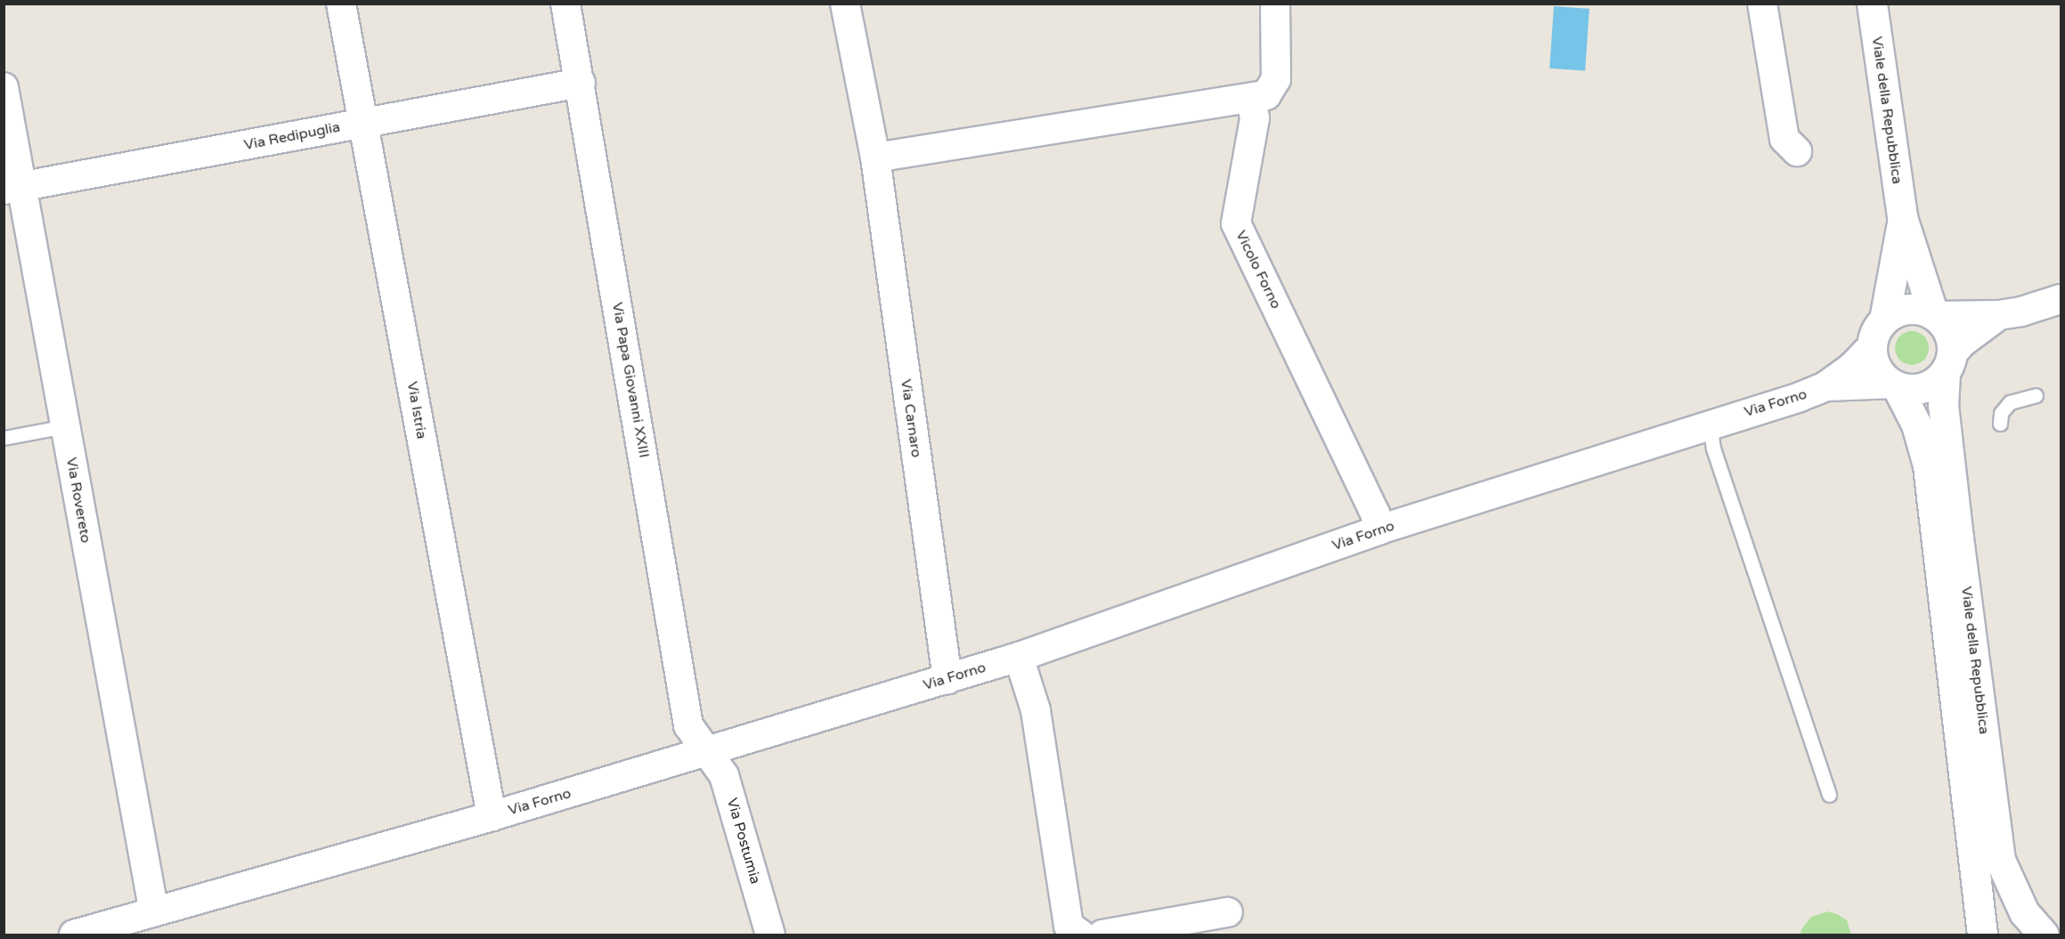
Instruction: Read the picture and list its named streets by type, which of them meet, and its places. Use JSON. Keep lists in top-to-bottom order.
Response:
{
  "streets": {
    "main road": ["Viale della Repubblica"],
    "street": [
      "Via Redipuglia",
      "Vicolo Forno",
      "Via Papa Giovanni XXIII",
      "Via Forno",
      "Via Istria",
      "Via Carnaro",
      "Via Rovereto",
      "Via Postumia"
    ]
  },
  "crossings": [
    ["Viale della Repubblica", "Via Forno"],
    ["Via Redipuglia", "Via Papa Giovanni XXIII"],
    ["Via Redipuglia", "Via Istria"],
    ["Via Redipuglia", "Via Rovereto"],
    ["Vicolo Forno", "Via Forno"],
    ["Via Papa Giovanni XXIII", "Via Forno"],
    ["Via Papa Giovanni XXIII", "Via Postumia"],
    ["Via Forno", "Via Istria"],
    ["Via Forno", "Via Carnaro"],
    ["Via Forno", "Via Rovereto"],
    ["Via Forno", "Via Postumia"]
  ]
}
